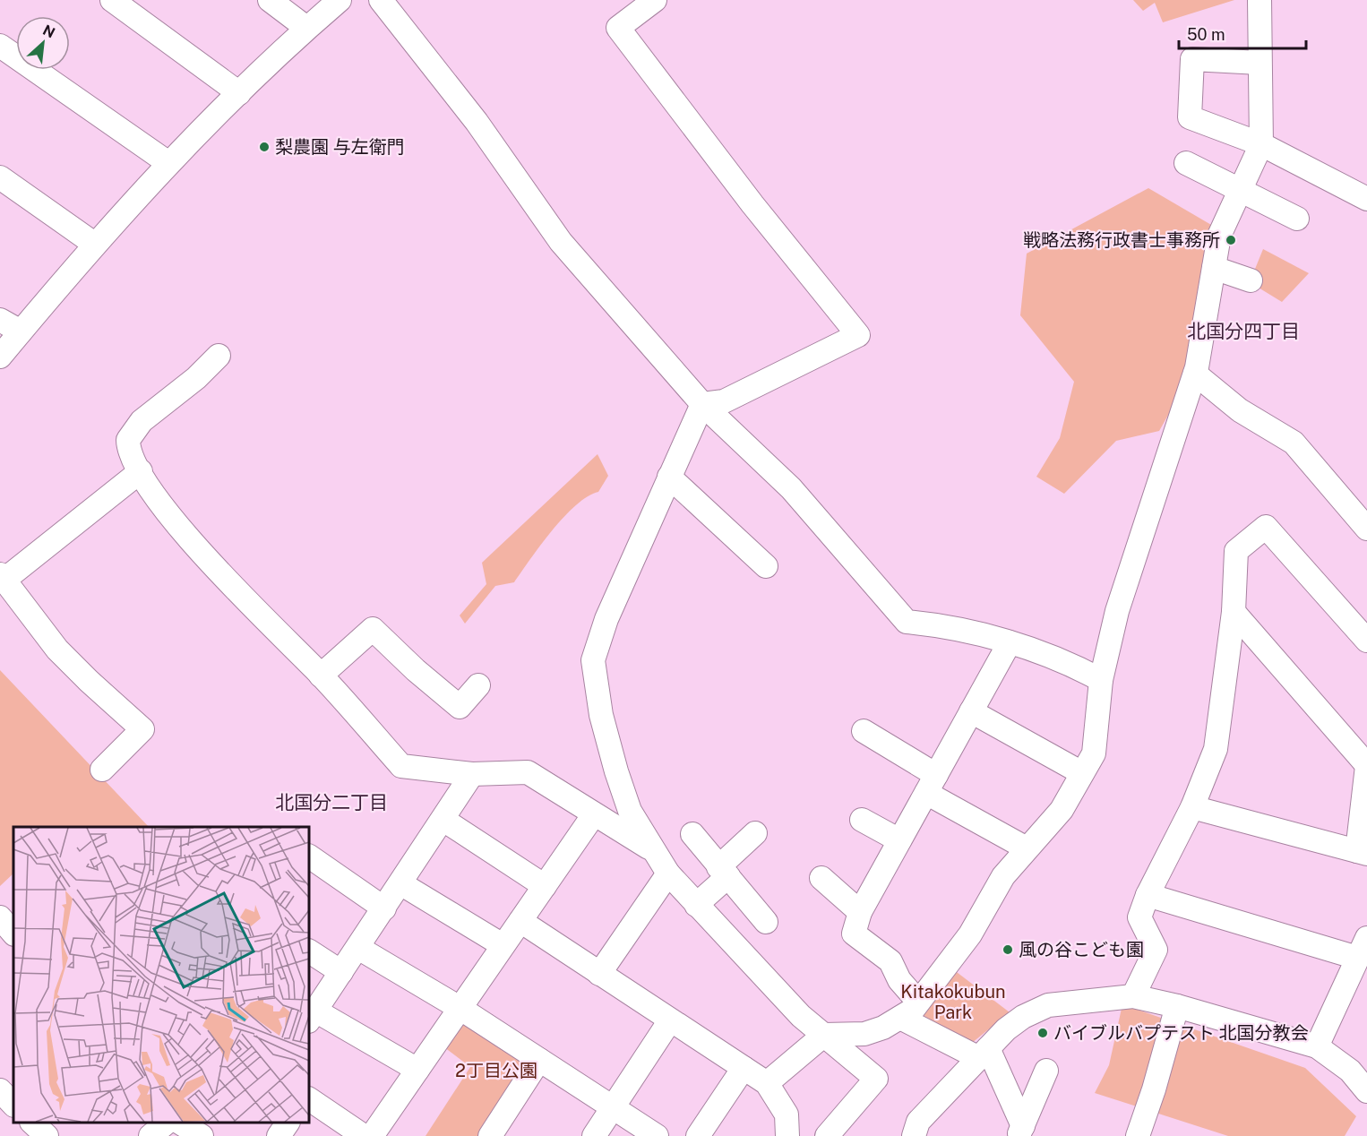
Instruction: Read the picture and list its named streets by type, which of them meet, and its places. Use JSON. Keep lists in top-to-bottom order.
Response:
{
  "districts": ["北国分四丁目", "北国分二丁目"],
  "parks": ["Kitakokubun Park", "2丁目公園"],
  "places": [
    "梨農園 与左衛門",
    "戦略法務行政書士事務所",
    "風の谷こども園",
    "バイブルバプテスト 北国分教会"
  ],
  "scale_bar": "50 m",
  "north": "top right"
}
